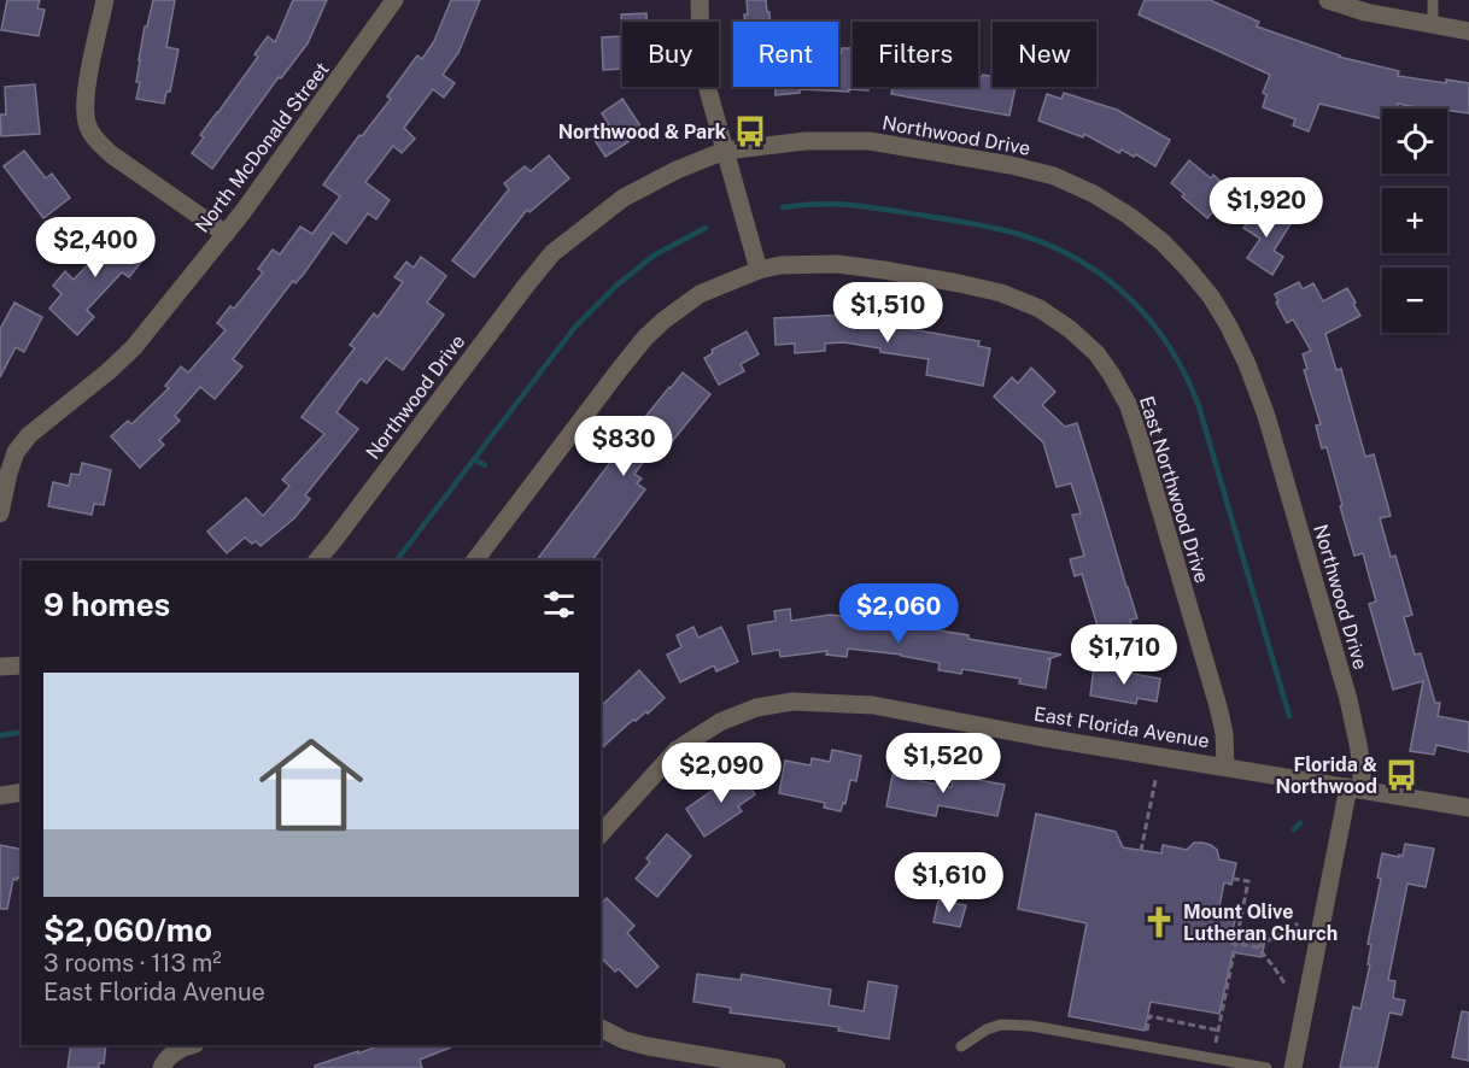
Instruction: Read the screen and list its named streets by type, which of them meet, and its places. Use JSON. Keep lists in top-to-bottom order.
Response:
{
  "streets": {
    "street": [
      "Northwood Drive",
      "North McDonald Street",
      "East Northwood Drive",
      "East Florida Avenue"
    ]
  },
  "crossings": [
    ["Northwood Drive", "East Florida Avenue"],
    ["East Northwood Drive", "East Florida Avenue"]
  ],
  "places": {
    "bus stop": ["Northwood & Park", "Florida & Northwood"],
    "church": ["Mount Olive Lutheran Church"]
  },
  "page": {
    "chip": [
      "Buy",
      "Rent",
      "Filters",
      "New"
    ],
    "map_buttons": ["+", "−"],
    "price": [
      "$1,920",
      "$2,400",
      "$1,510",
      "$830",
      "$2,060",
      "$1,710",
      "$1,520",
      "$2,090",
      "$1,610"
    ],
    "heading": "9 homes",
    "list": [
      {
        "name": "$2,060/mo",
        "note": "3 rooms · 113 m² · East Florida Avenue"
      }
    ]
  }
}
